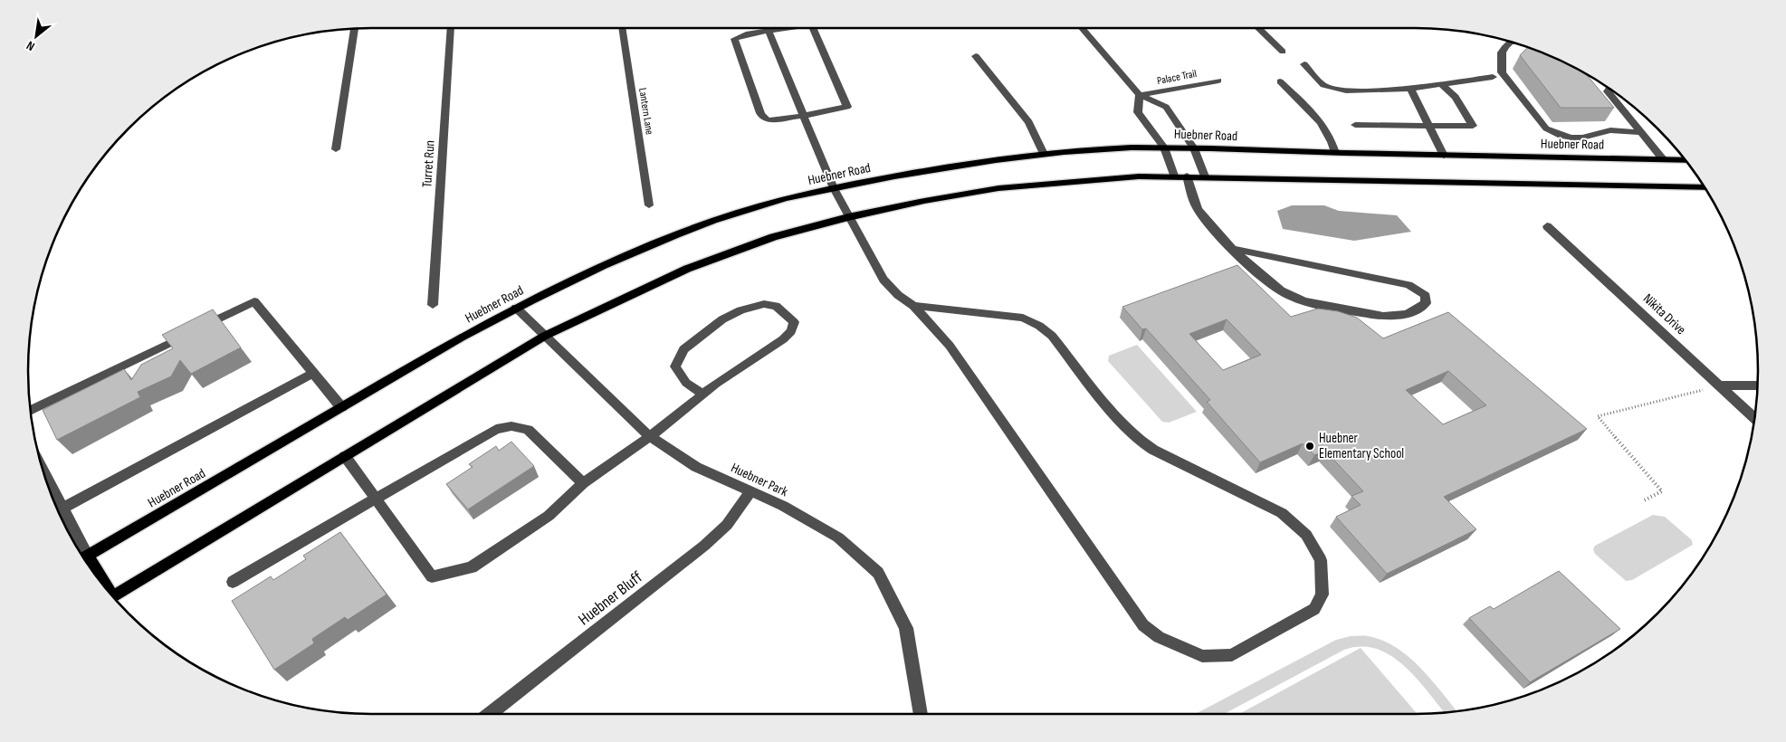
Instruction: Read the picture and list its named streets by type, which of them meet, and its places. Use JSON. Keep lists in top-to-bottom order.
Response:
{
  "streets": {
    "main road": ["Huebner Road"],
    "street": [
      "Palace Trail",
      "Lantern Lane",
      "Turret Run",
      "Nikita Drive",
      "Huebner Park",
      "Huebner Bluff"
    ]
  },
  "crossings": [
    ["Huebner Road", "Huebner Park"],
    ["Huebner Park", "Huebner Bluff"]
  ],
  "places": ["Huebner Elementary School"],
  "north": "bottom left"
}
